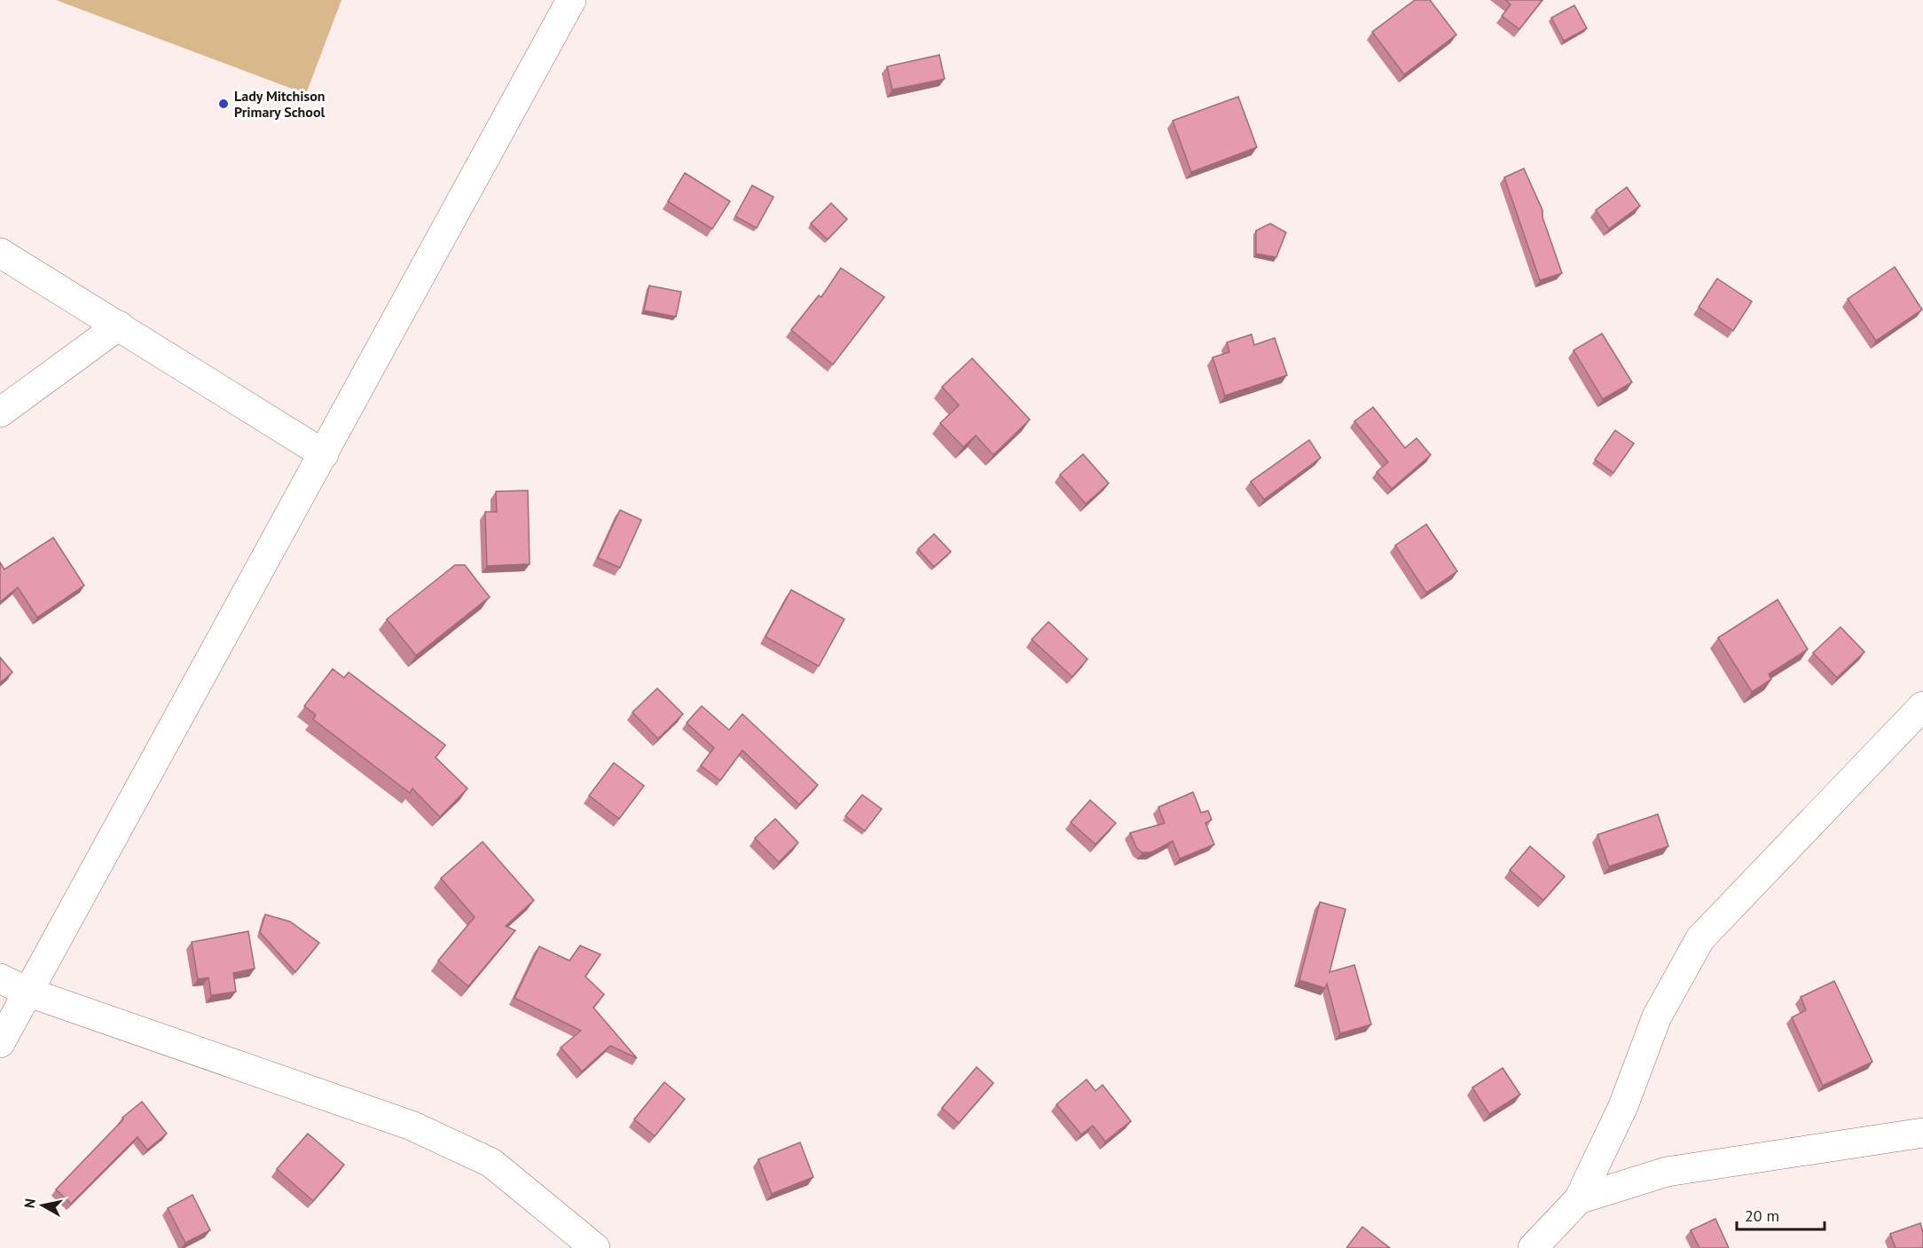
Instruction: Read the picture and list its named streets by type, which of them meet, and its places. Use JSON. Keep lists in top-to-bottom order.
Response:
{
  "places": ["Lady Mitchison Primary School"],
  "scale_bar": "20 m",
  "north": "left"
}
